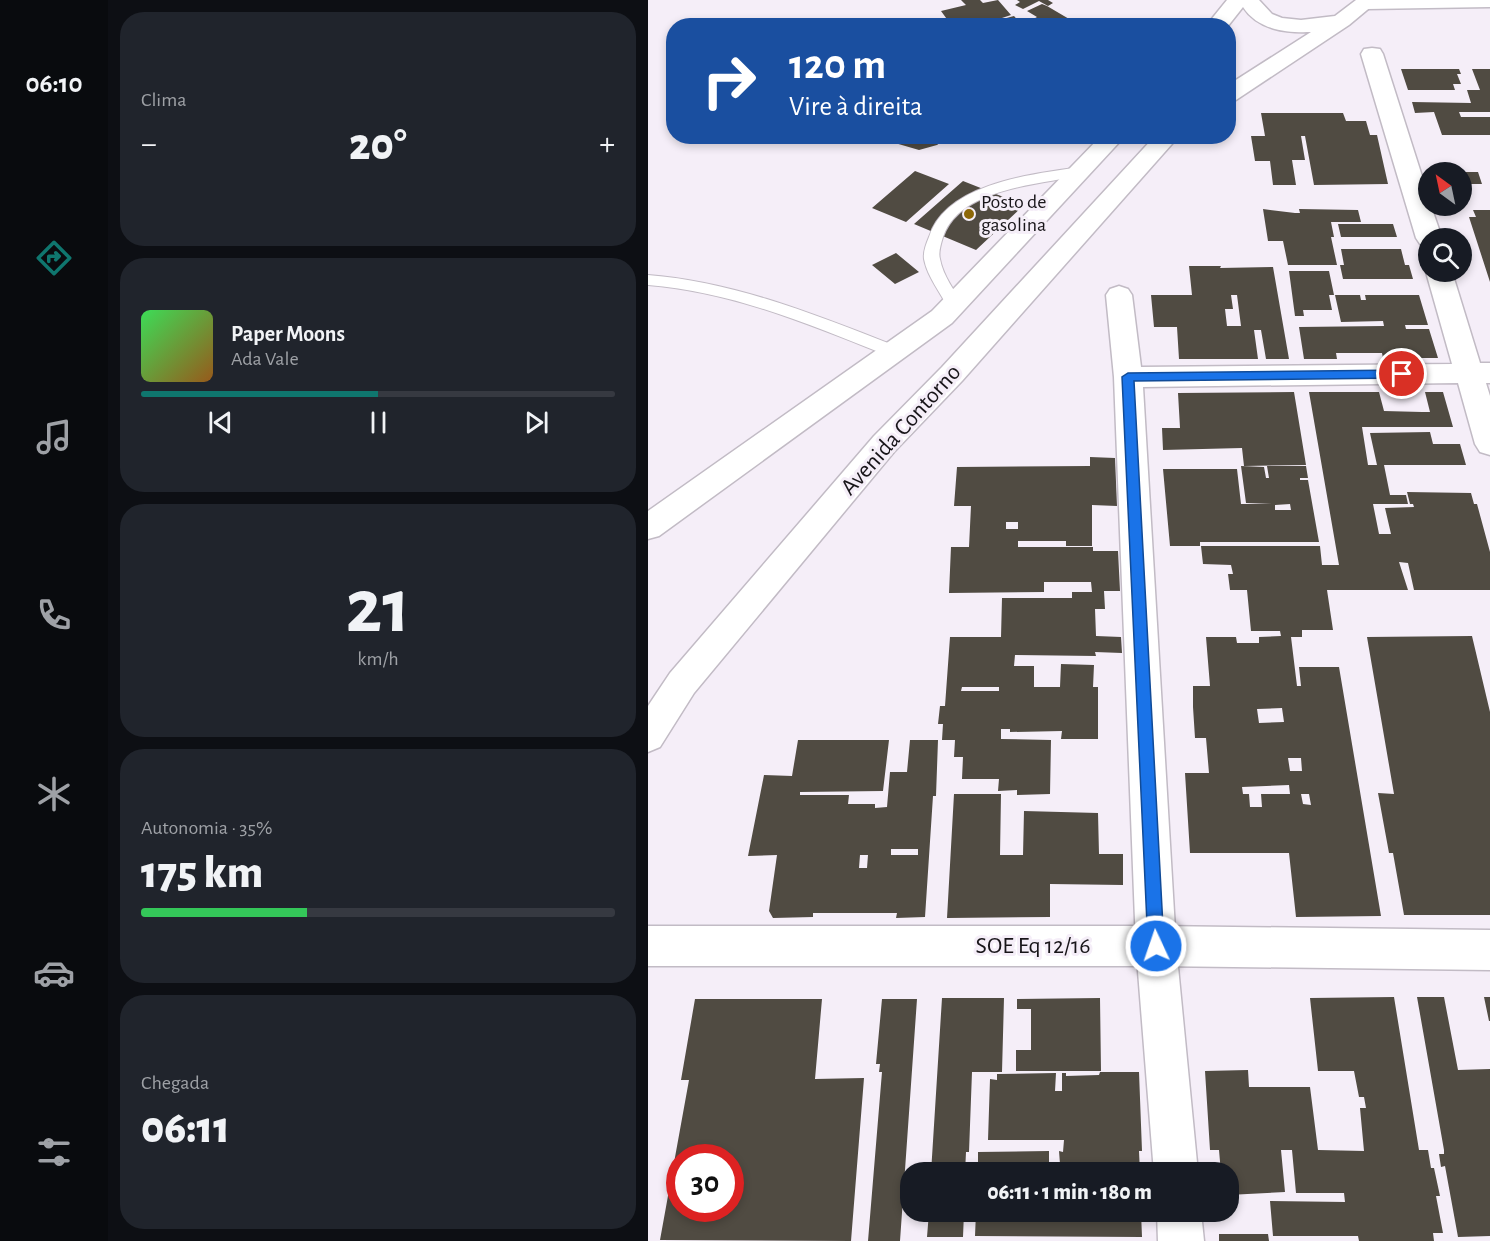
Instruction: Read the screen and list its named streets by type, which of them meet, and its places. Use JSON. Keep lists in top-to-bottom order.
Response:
{
  "streets": {
    "street": ["Avenida Contorno", "SOE Eq 12/16"]
  },
  "places": ["Posto de gasolina"],
  "north": "top left",
  "page": {
    "tabs": "06:10",
    "tile": [
      "Clima",
      ["21", "km/h"],
      ["Autonomia · 35%", "175 km"],
      ["Chegada", "06:11"]
    ],
    "turn": ["120 m", "Vire à direita"],
    "heat": ["−", "20°", "+"],
    "song": ["Paper Moons", "Ada Vale"],
    "limit": "30",
    "trip": "06:11 · 1 min · 180 m"
  }
}
